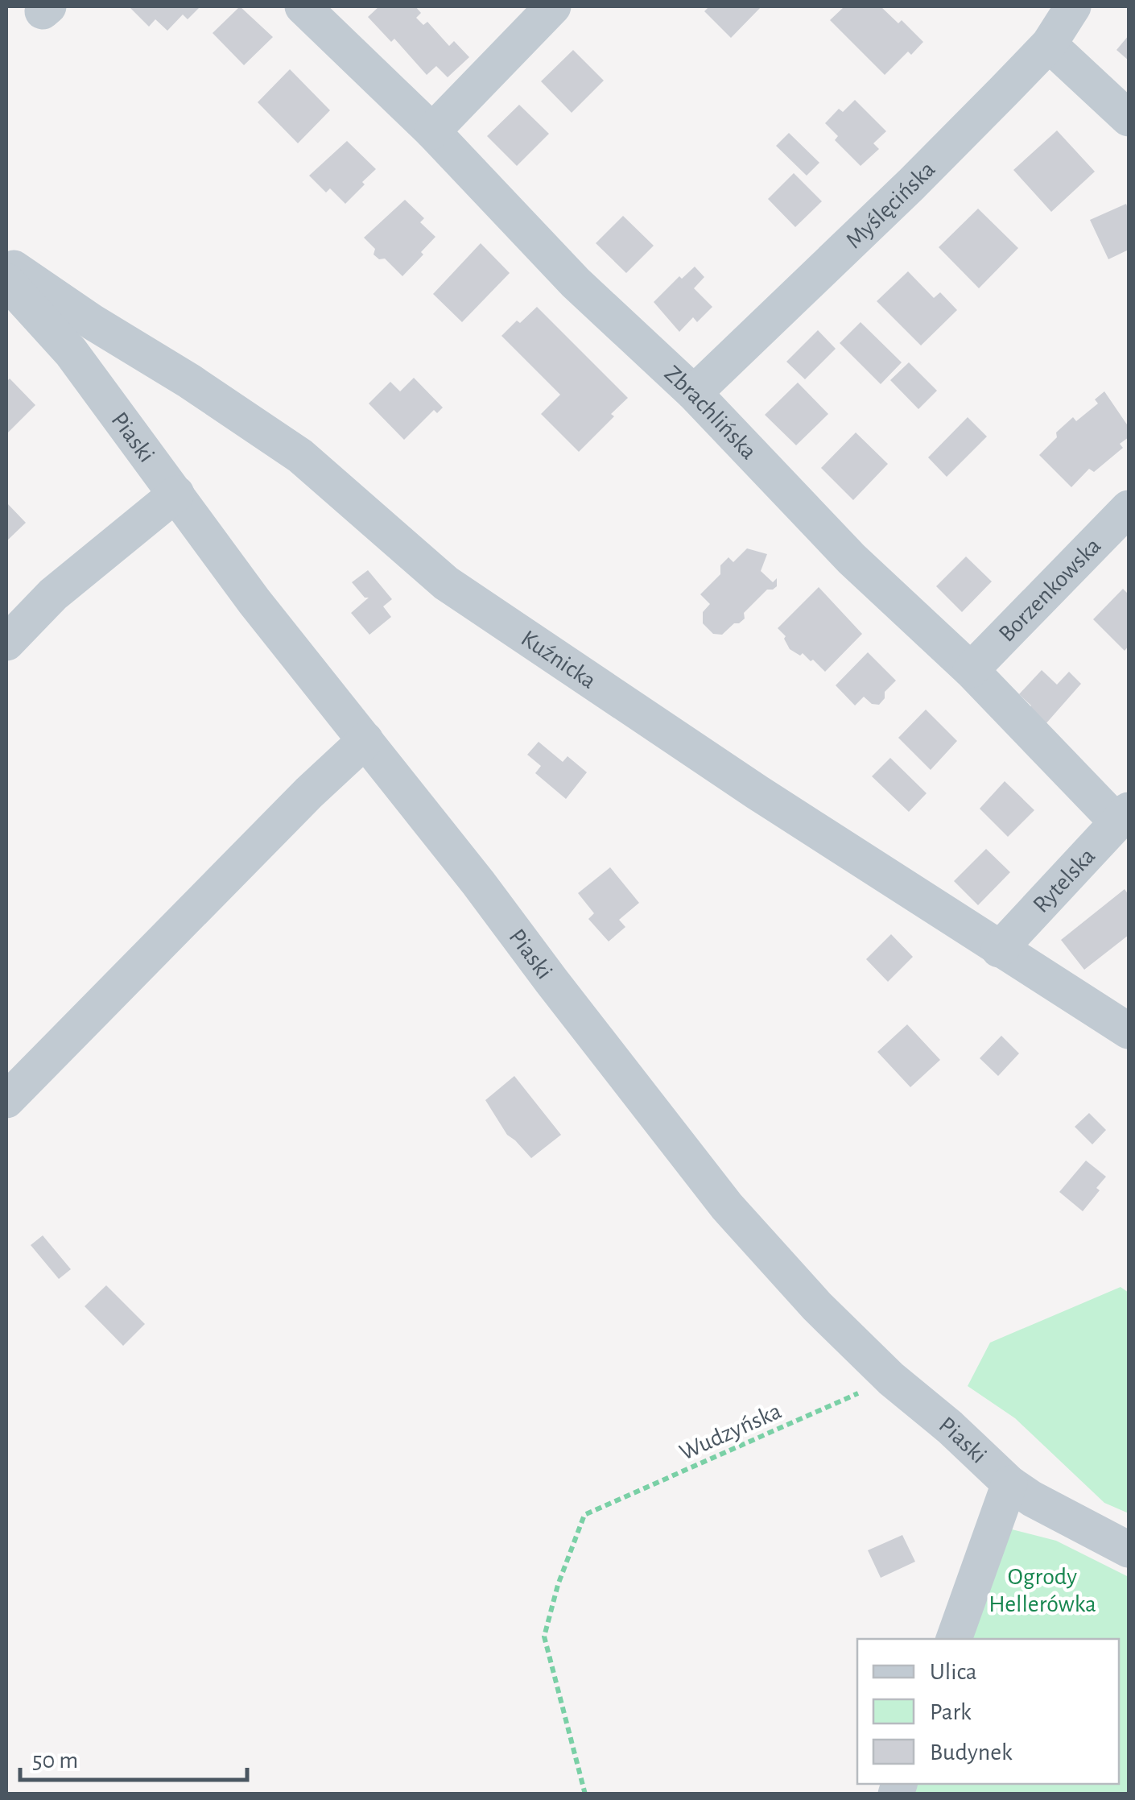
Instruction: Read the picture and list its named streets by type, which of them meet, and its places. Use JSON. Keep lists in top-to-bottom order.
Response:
{
  "streets": {
    "street": [
      "Myślęcińska",
      "Zbrachlińska",
      "Piaski",
      "Borzenkowska",
      "Kuźnicka",
      "Rytelska"
    ],
    "path": ["Wudzyńska"]
  },
  "crossings": [
    ["Myślęcińska", "Zbrachlińska"],
    ["Zbrachlińska", "Borzenkowska"],
    ["Zbrachlińska", "Rytelska"],
    ["Piaski", "Wudzyńska"],
    ["Kuźnicka", "Rytelska"]
  ],
  "parks": ["Ogrody Hellerówka"],
  "legend": ["Ulica", "Park", "Budynek"],
  "scale_bar": "50 m"
}
